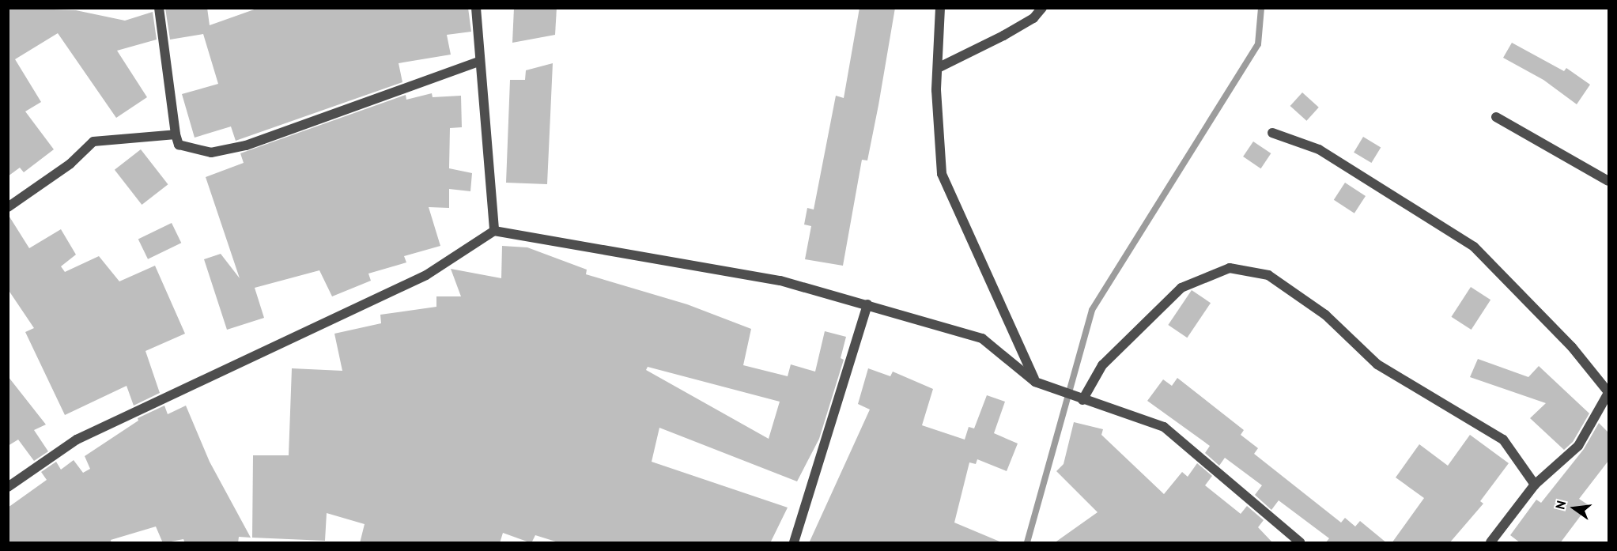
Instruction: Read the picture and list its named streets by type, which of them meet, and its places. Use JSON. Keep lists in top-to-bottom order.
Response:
{
  "north": "left"
}
